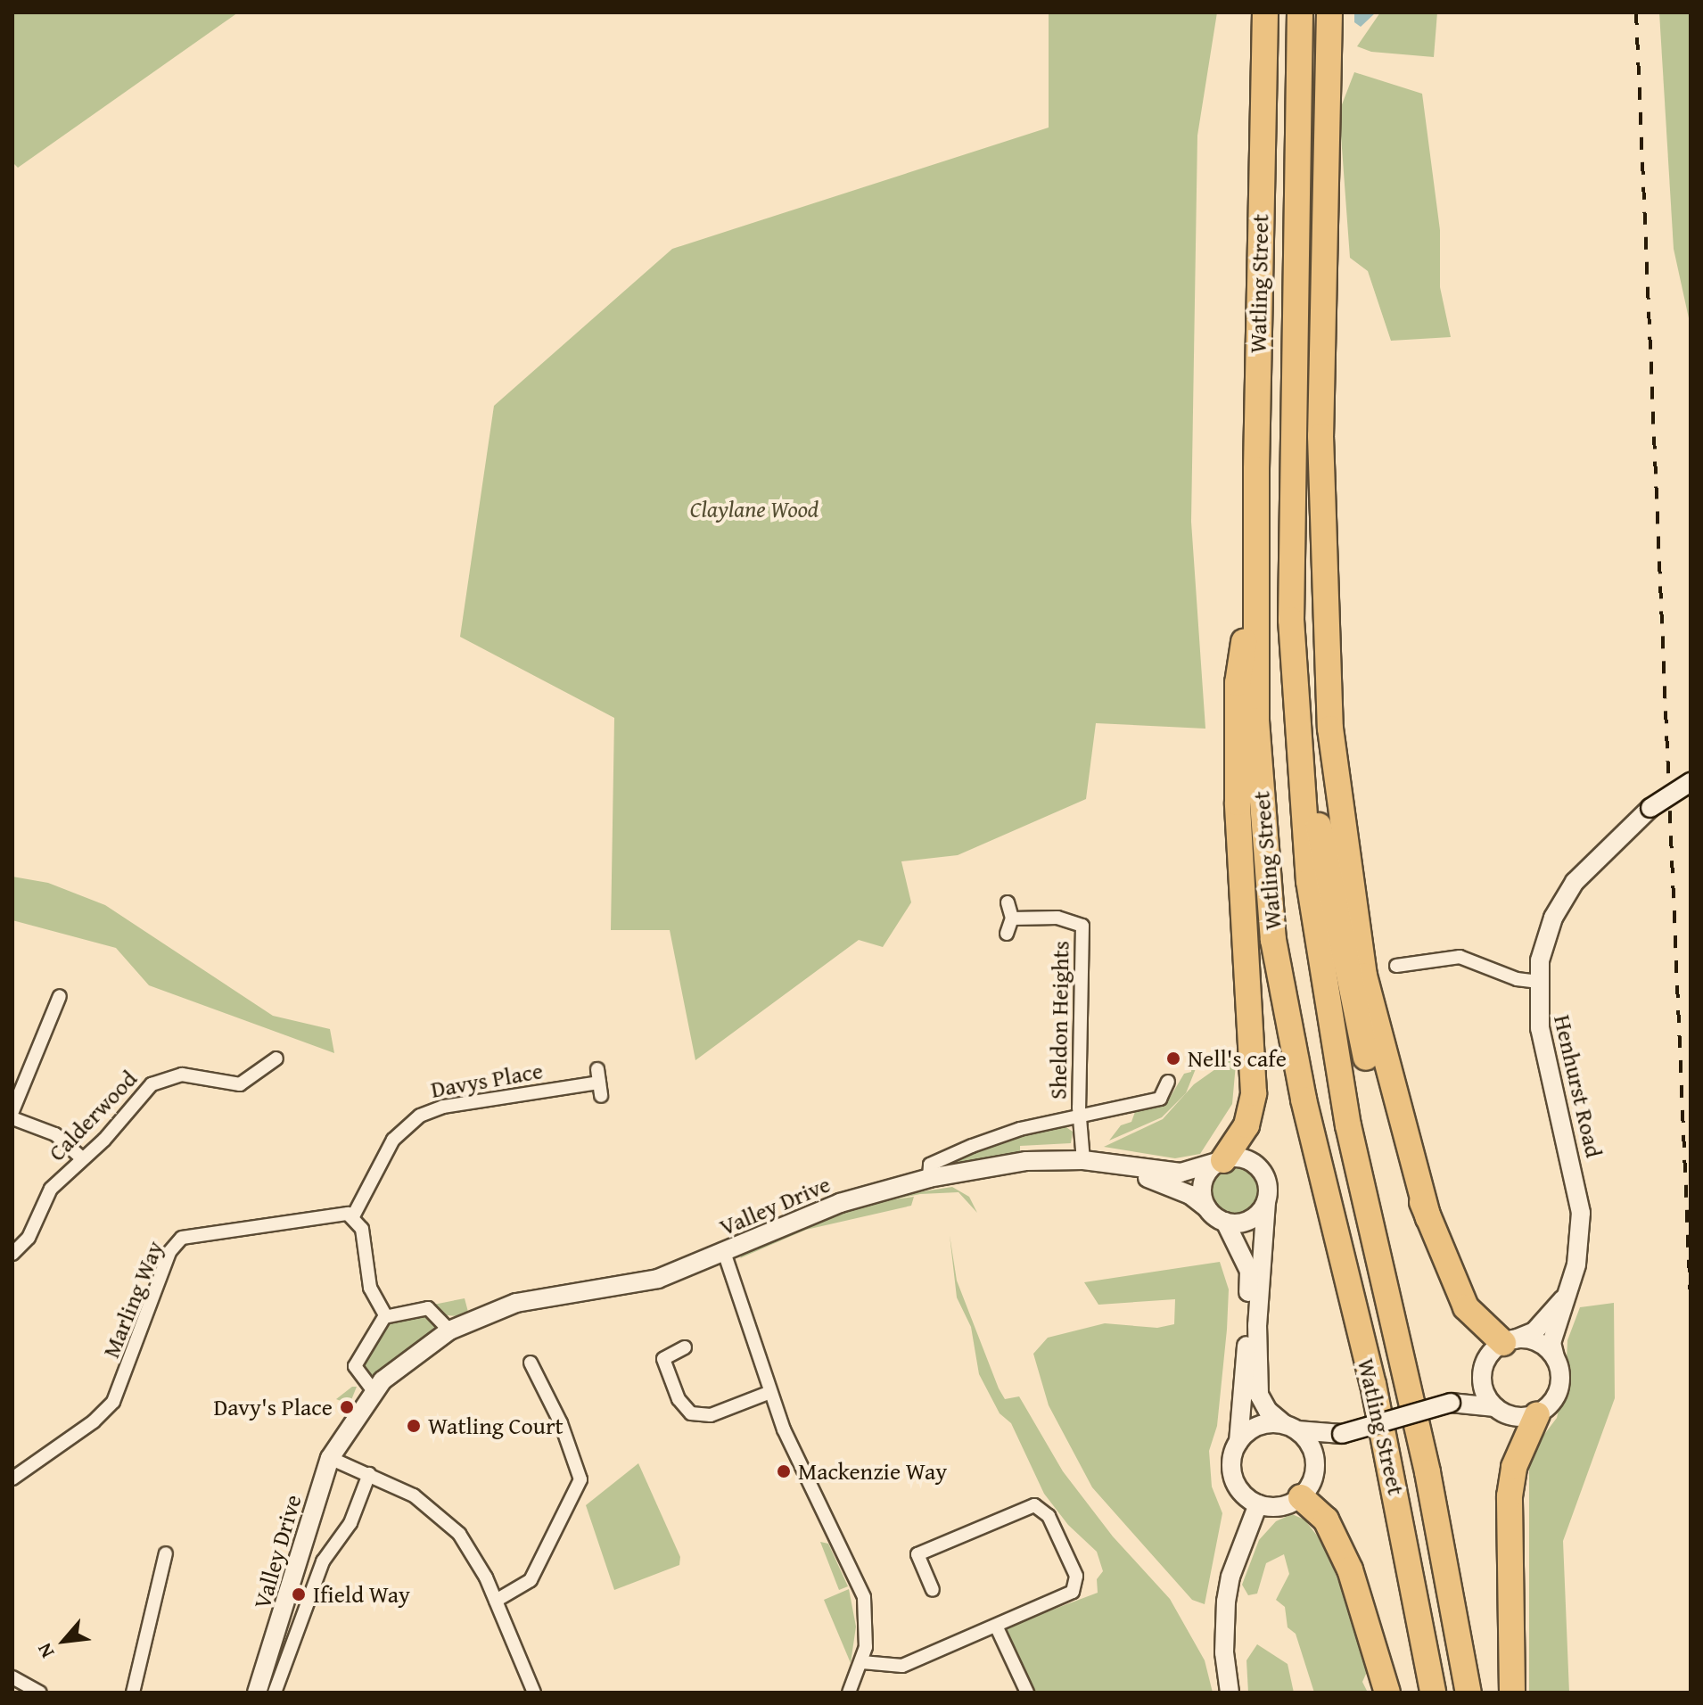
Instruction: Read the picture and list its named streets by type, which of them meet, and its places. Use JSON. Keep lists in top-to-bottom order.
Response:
{
  "streets": {
    "highway": ["Watling Street"],
    "street": [
      "Sheldon Heights",
      "Davys Place",
      "Henhurst Road",
      "Calderwood",
      "Valley Drive",
      "Marling Way"
    ]
  },
  "crossings": [
    ["Davys Place", "Marling Way"]
  ],
  "parks": ["Claylane Wood"],
  "places": [
    "Nell's cafe",
    "Davy's Place",
    "Watling Court",
    "Mackenzie Way",
    "Ifield Way"
  ],
  "north": "bottom left"
}
